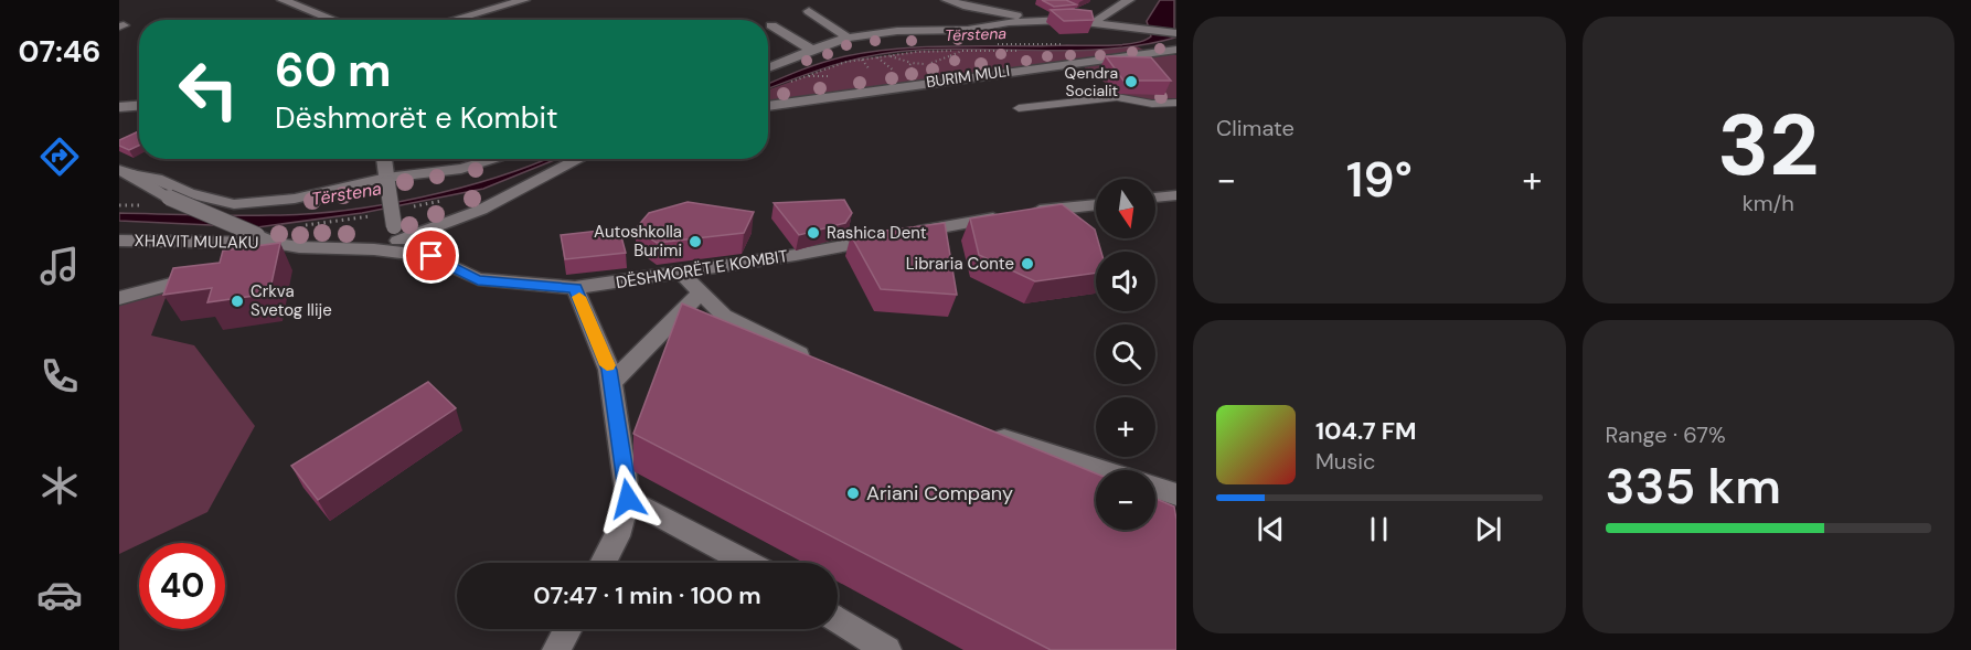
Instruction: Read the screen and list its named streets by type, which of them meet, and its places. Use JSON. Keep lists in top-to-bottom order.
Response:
{
  "streets": {
    "street": ["BURIM MULI", "XHAVIT MULAKU", "DËSHMORËT E KOMBIT"]
  },
  "crossings": [
    ["XHAVIT MULAKU", "DËSHMORËT E KOMBIT"]
  ],
  "water": ["Tërstena"],
  "places": [
    "Qendra Socialit",
    "Rashica Dent",
    "Autoshkolla Burimi",
    "Libraria Conte",
    "Crkva Svetog Ilije",
    "Ariani Company"
  ],
  "north": "bottom",
  "page": {
    "tabs": "07:46",
    "tile": [
      "Climate",
      ["32", "km/h"],
      ["Range · 67%", "335 km"]
    ],
    "turn": ["60 m", "Dëshmorët e Kombit"],
    "heat": ["−", "19°", "+"],
    "map_buttons": ["+", "−"],
    "song": ["104.7 FM", "Music"],
    "limit": "40",
    "trip": "07:47 · 1 min · 100 m"
  }
}
